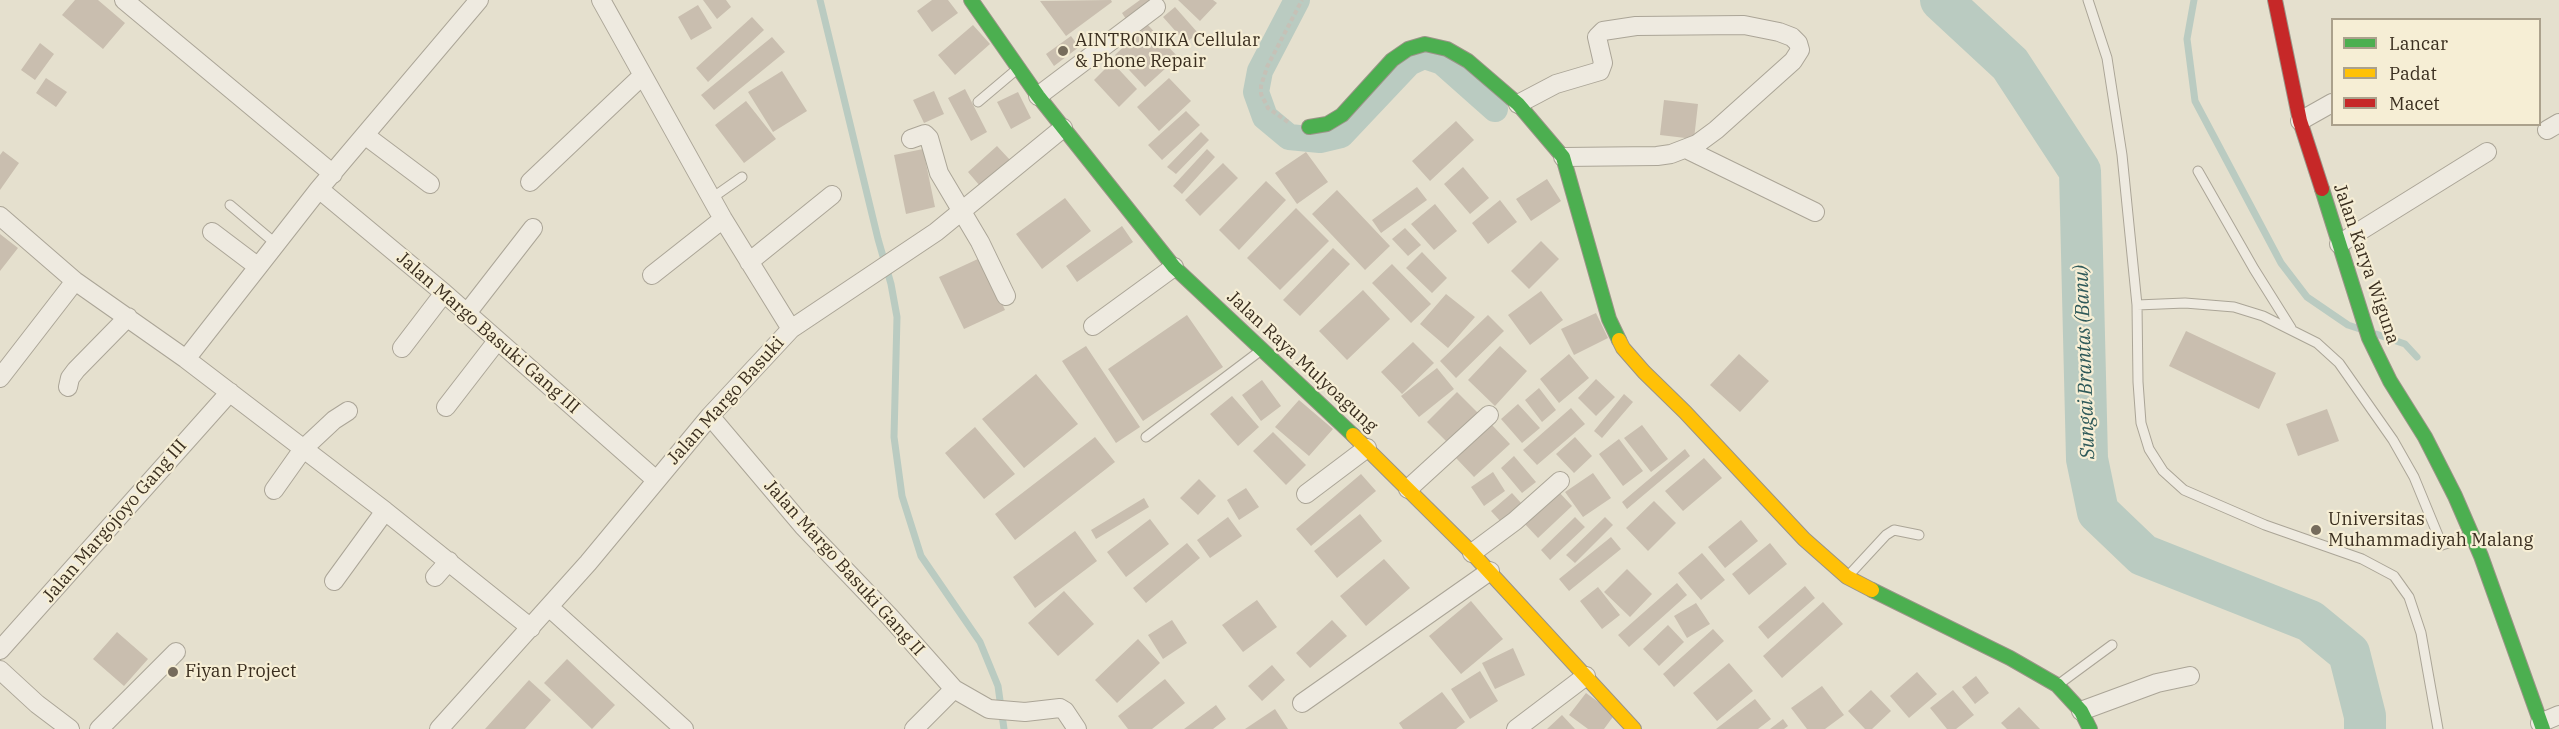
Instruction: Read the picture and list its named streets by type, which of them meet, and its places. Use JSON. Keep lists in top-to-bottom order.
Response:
{
  "streets": {
    "main road": ["Jalan Karya Wiguna", "Jalan Raya Mulyoagung"],
    "street": [
      "Jalan Margo Basuki Gang III",
      "Jalan Margo Basuki",
      "Jalan Margojoyo Gang III",
      "Jalan Margo Basuki Gang II"
    ]
  },
  "crossings": [
    ["Jalan Margo Basuki Gang III", "Jalan Margo Basuki"],
    ["Jalan Raya Mulyoagung", "Jalan Margo Basuki"],
    ["Jalan Margo Basuki", "Jalan Margo Basuki Gang II"]
  ],
  "water": ["Sungai Brantas (Banu)"],
  "places": ["AINTRONIKA Cellular & Phone Repair", "Universitas Muhammadiyah Malang", "Fiyan Project"],
  "legend": ["Lancar", "Padat", "Macet"]
}
